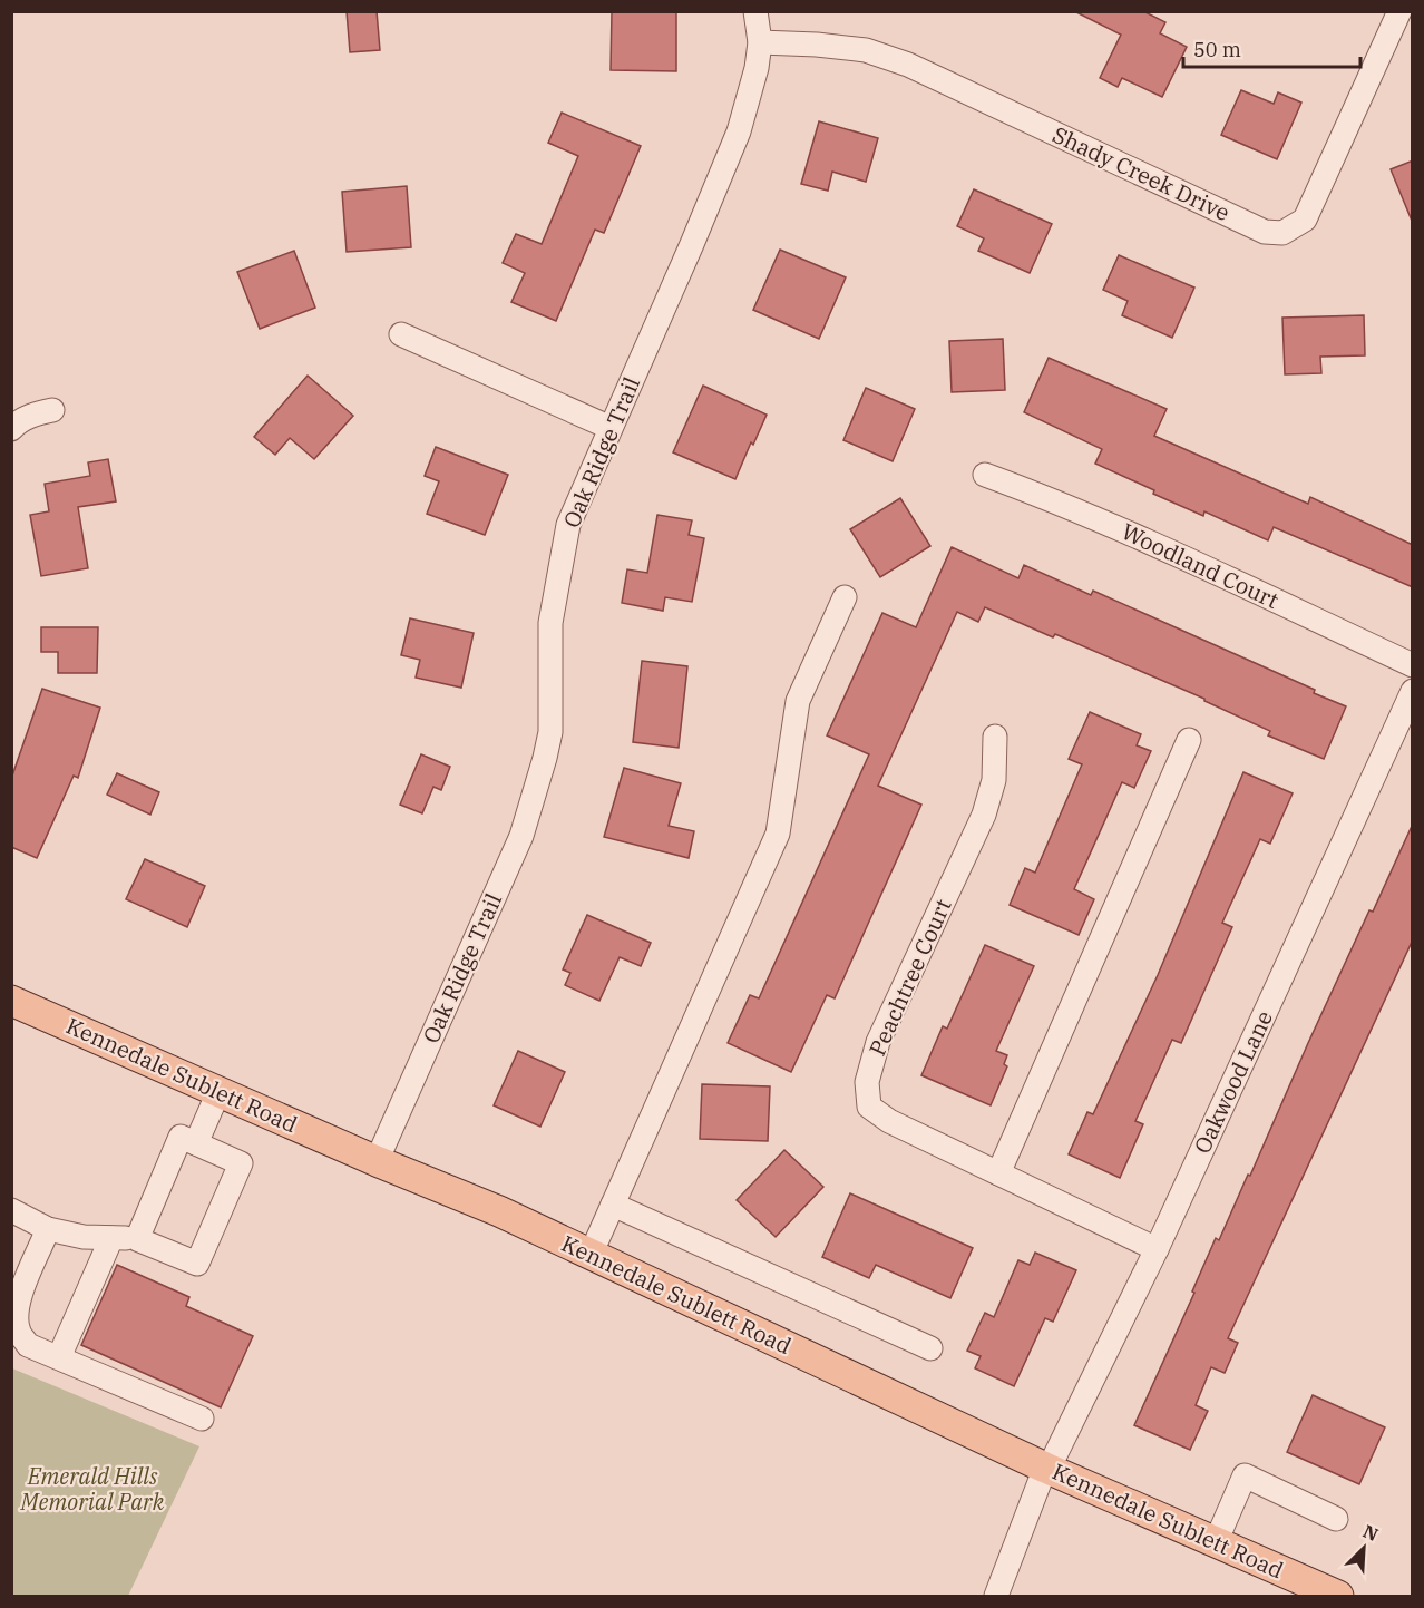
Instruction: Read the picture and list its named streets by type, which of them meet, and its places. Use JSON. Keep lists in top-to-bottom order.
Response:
{
  "streets": {
    "main road": ["Kennedale Sublett Road"],
    "street": [
      "Shady Creek Drive",
      "Oak Ridge Trail",
      "Woodland Court",
      "Peachtree Court",
      "Oakwood Lane"
    ]
  },
  "crossings": [
    ["Shady Creek Drive", "Oak Ridge Trail"],
    ["Oak Ridge Trail", "Kennedale Sublett Road"],
    ["Peachtree Court", "Oakwood Lane"],
    ["Kennedale Sublett Road", "Oakwood Lane"]
  ],
  "parks": ["Emerald Hills Memorial Park"],
  "scale_bar": "50 m",
  "north": "top right"
}
